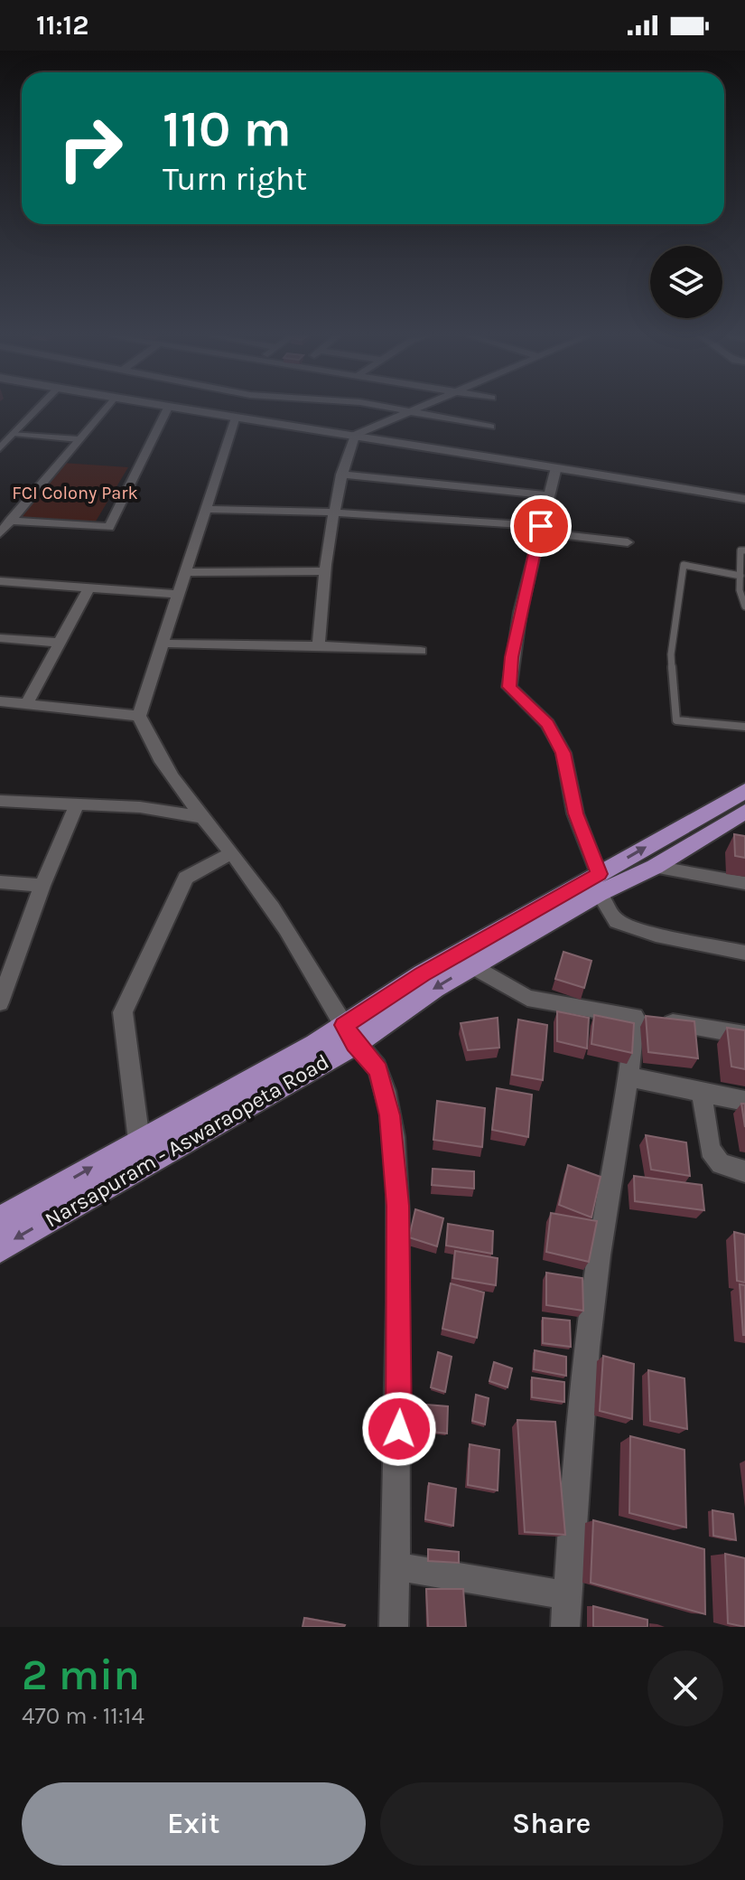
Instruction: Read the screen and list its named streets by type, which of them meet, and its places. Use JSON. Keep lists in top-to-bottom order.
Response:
{
  "streets": {
    "main road": ["Narsapuram - Aswaraopeta Road"]
  },
  "parks": ["FCI Colony Park"],
  "page": {
    "status": "11:12",
    "turn": ["110 m", "Turn right"],
    "heading": ["2 min", "470 m · 11:14"],
    "buttons": ["Exit", "Share"]
  }
}
